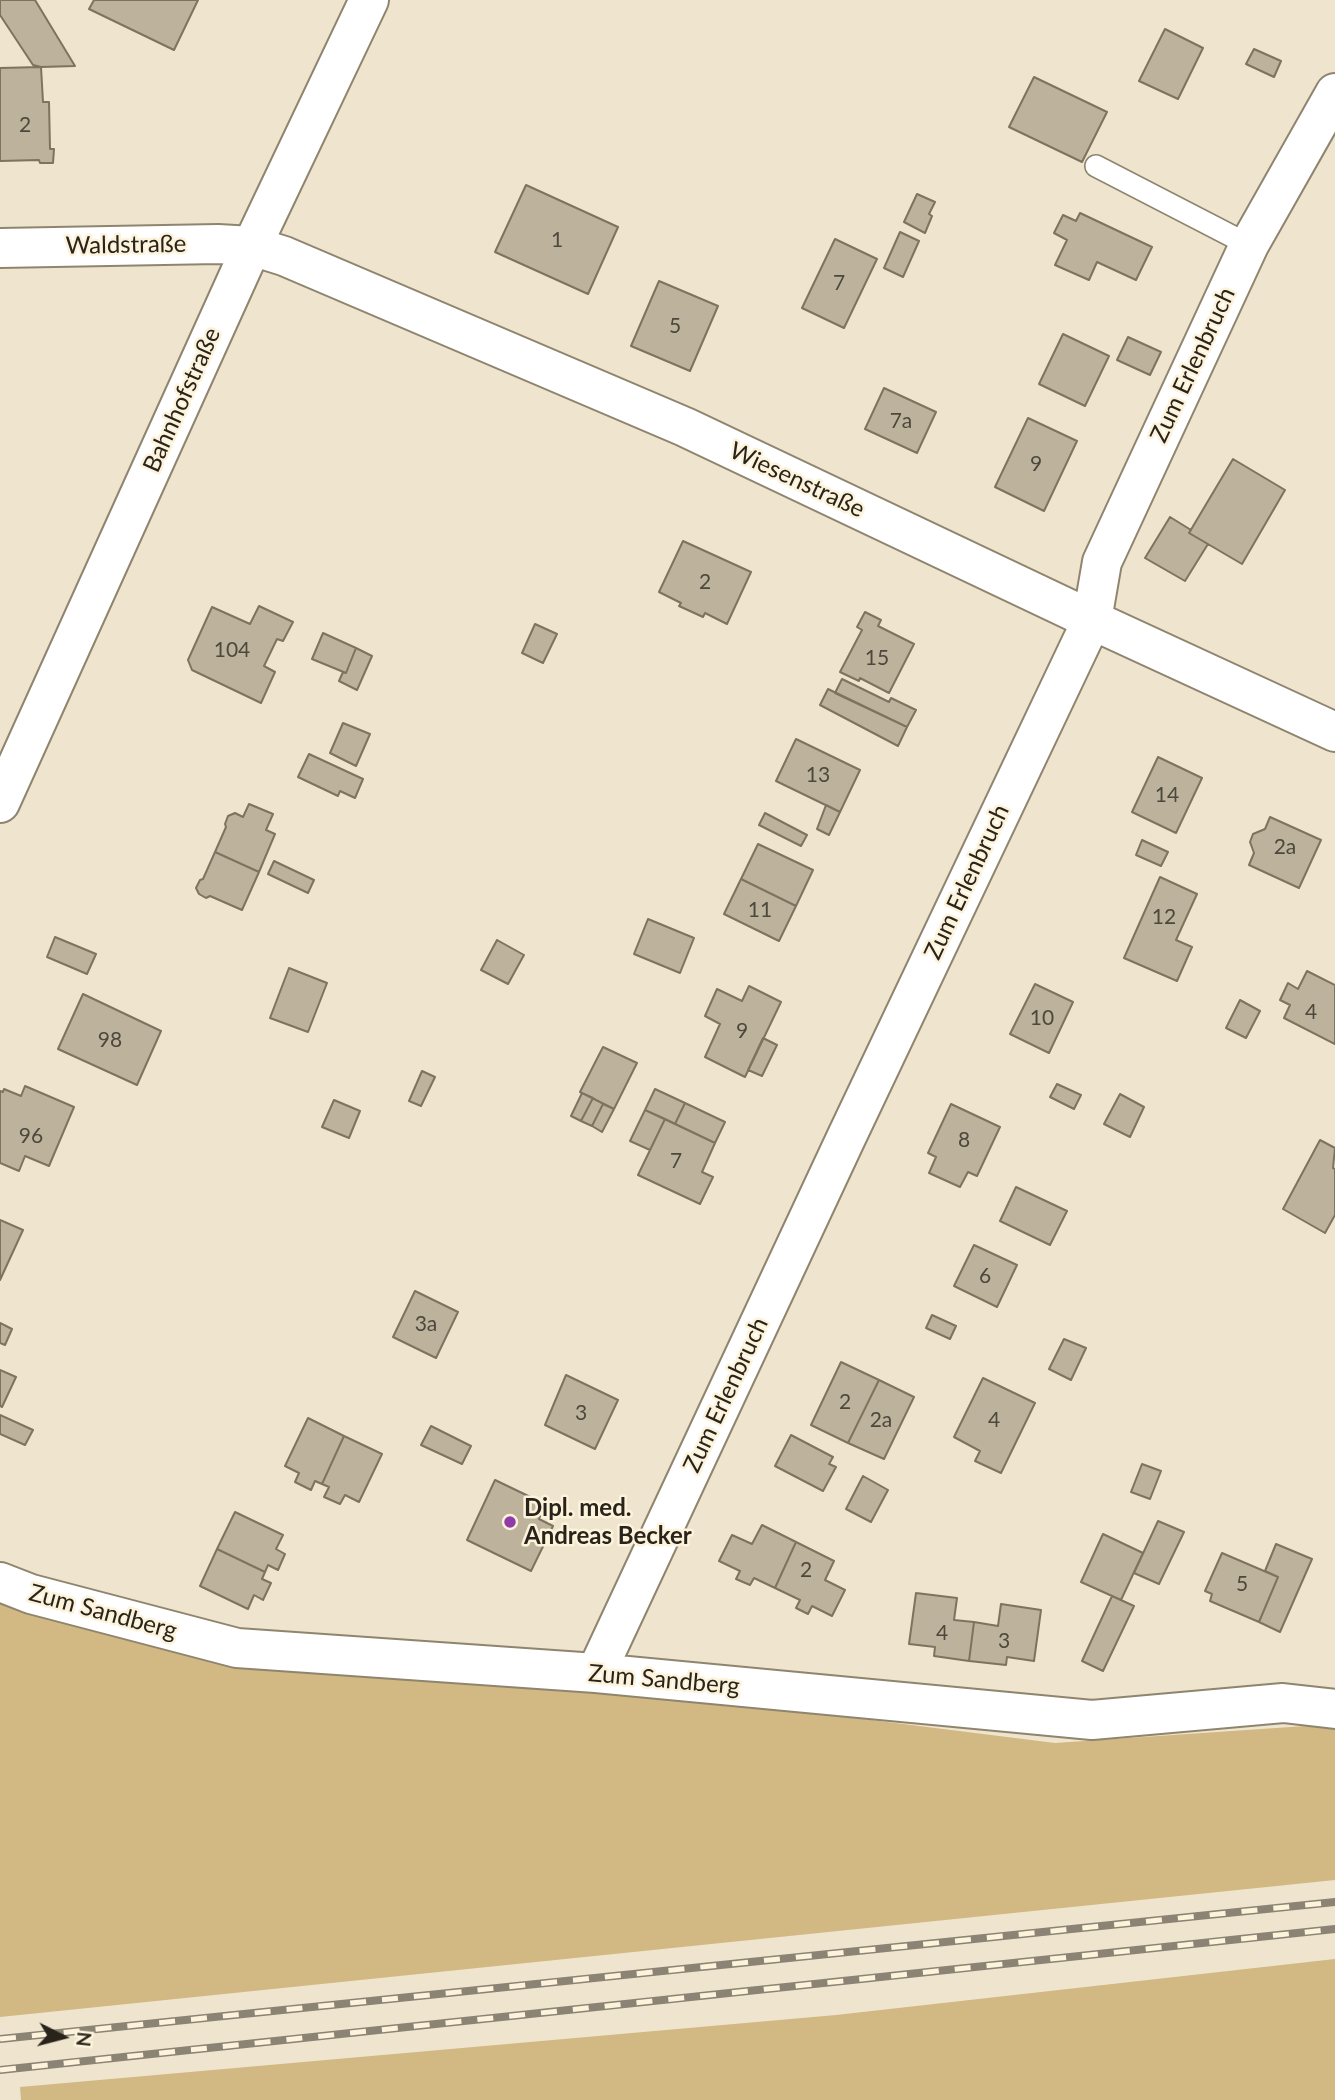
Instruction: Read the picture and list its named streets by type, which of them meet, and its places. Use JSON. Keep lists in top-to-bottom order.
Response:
{
  "streets": {
    "street": [
      "Waldstraße",
      "Zum Erlenbruch",
      "Bahnhofstraße",
      "Wiesenstraße",
      "Zum Sandberg"
    ]
  },
  "crossings": [
    ["Waldstraße", "Bahnhofstraße"],
    ["Waldstraße", "Wiesenstraße"],
    ["Zum Erlenbruch", "Wiesenstraße"],
    ["Zum Erlenbruch", "Zum Sandberg"],
    ["Bahnhofstraße", "Wiesenstraße"]
  ],
  "places": ["Dipl. med. Andreas Becker"],
  "house_numbers": [
    "2",
    "1",
    "7",
    "5",
    "7a",
    "9",
    "2",
    "104",
    "15",
    "13",
    "14",
    "2a",
    "11",
    "12",
    "4",
    "10",
    "9",
    "98",
    "96",
    "8",
    "7",
    "6",
    "3a",
    "2",
    "3",
    "2a",
    "4",
    "2",
    "5",
    "4",
    "3"
  ],
  "north": "right"
}
